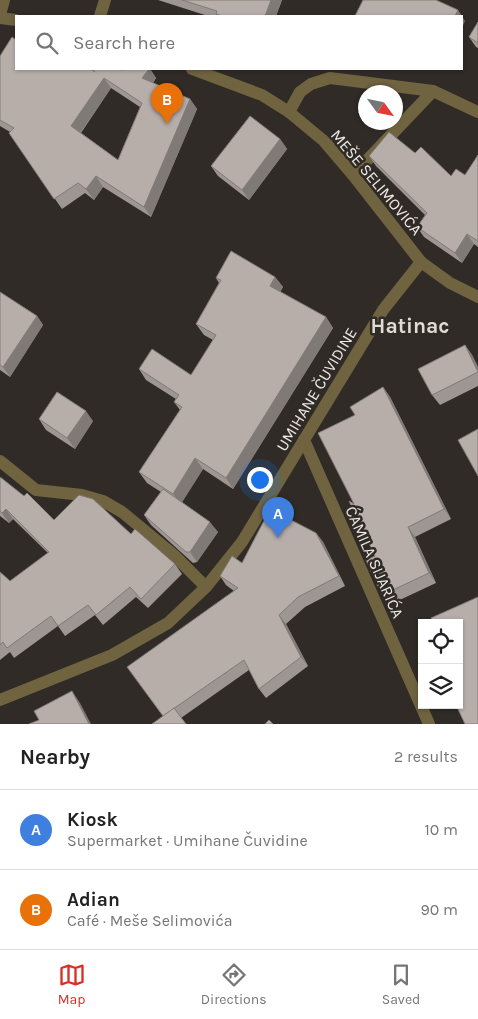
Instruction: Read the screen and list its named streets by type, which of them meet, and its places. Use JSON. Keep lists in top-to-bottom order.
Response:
{
  "streets": {
    "street": ["MEŠE SELIMOVIĆA", "UMIHANE ČUVIDINE", "ĆAMILA SIJARIĆA"]
  },
  "crossings": [
    ["MEŠE SELIMOVIĆA", "UMIHANE ČUVIDINE"],
    ["UMIHANE ČUVIDINE", "ĆAMILA SIJARIĆA"]
  ],
  "districts": ["Hatinac"],
  "north": "bottom right",
  "page": {
    "search": "Search here",
    "pins": ["B", "A"],
    "heading": ["Nearby", "2 results"],
    "list": [
      {
        "mark": "A",
        "name": "Kiosk",
        "note": "Supermarket · Umihane Čuvidine",
        "value": "10 m"
      },
      {
        "mark": "B",
        "name": "Adian",
        "note": "Café · Meše Selimovića",
        "value": "90 m"
      }
    ],
    "nav": ["Map", "Directions", "Saved"]
  }
}
